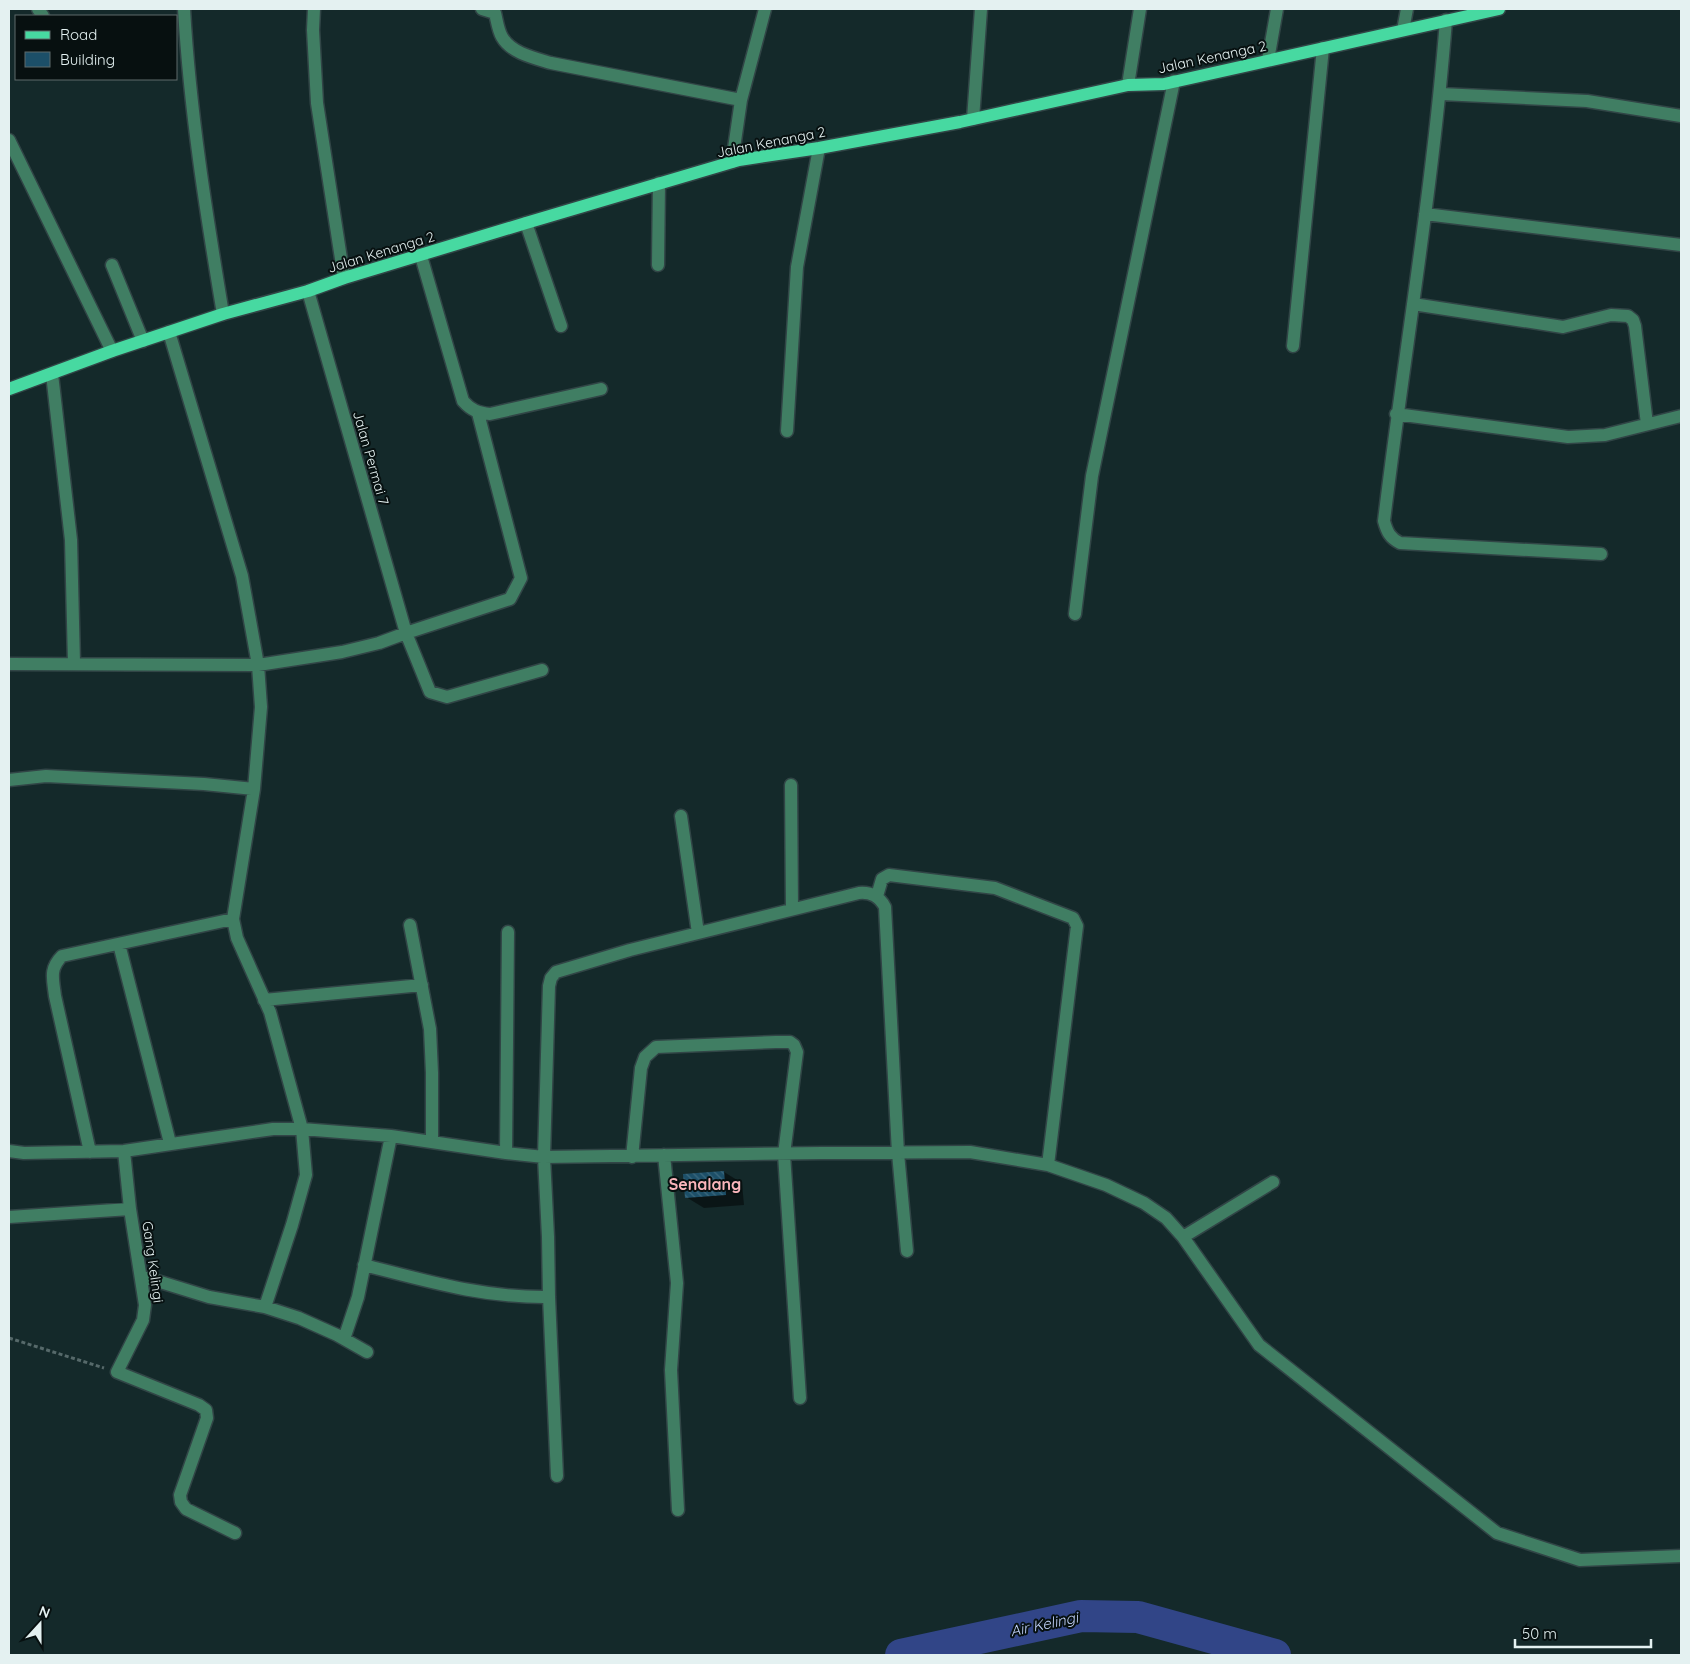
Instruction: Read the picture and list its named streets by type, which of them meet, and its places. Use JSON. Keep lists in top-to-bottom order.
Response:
{
  "streets": {
    "main road": ["Jalan Kenanga 2"],
    "street": ["Jalan Permai 7", "Gang Kelingi"]
  },
  "crossings": [
    ["Jalan Kenanga 2", "Jalan Permai 7"]
  ],
  "districts": ["Senalang"],
  "water": ["Air Kelingi"],
  "legend": ["Road", "Building"],
  "scale_bar": "50 m",
  "north": "top"
}
